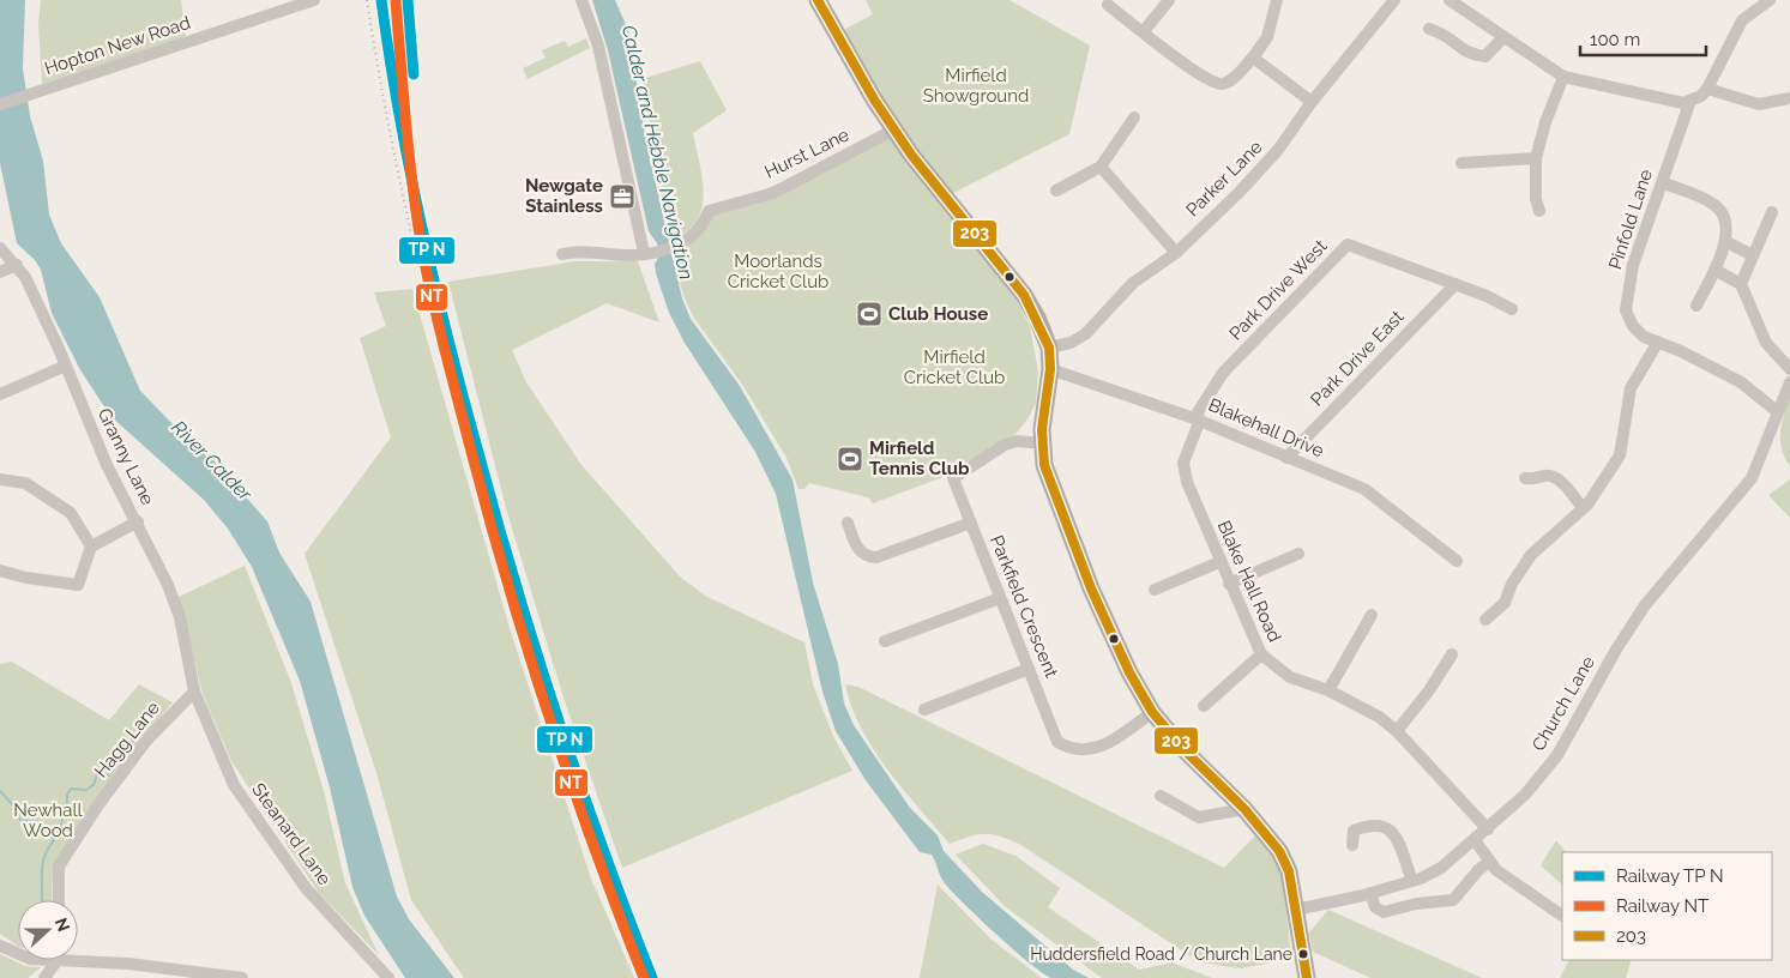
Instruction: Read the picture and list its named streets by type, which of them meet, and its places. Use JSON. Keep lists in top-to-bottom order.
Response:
{
  "streets": {
    "street": [
      "Hopton New Road",
      "Hurst Lane",
      "Parker Lane",
      "Pinfold Lane",
      "Park Drive West",
      "Park Drive East",
      "Blakehall Drive",
      "Granny Lane",
      "Blake Hall Road",
      "Parkfield Crescent",
      "Church Lane",
      "Hagg Lane",
      "Steanard Lane"
    ]
  },
  "crossings": [
    ["Pinfold Lane", "Church Lane"],
    ["Park Drive West", "Park Drive East"],
    ["Park Drive West", "Blakehall Drive"],
    ["Park Drive West", "Blake Hall Road"],
    ["Park Drive East", "Blakehall Drive"],
    ["Blakehall Drive", "Blake Hall Road"],
    ["Granny Lane", "Hagg Lane"],
    ["Granny Lane", "Steanard Lane"],
    ["Blake Hall Road", "Church Lane"],
    ["Hagg Lane", "Steanard Lane"]
  ],
  "water": ["Calder and Hebble Navigation", "River Calder"],
  "parks": [
    "Mirfield Showground",
    "Moorlands Cricket Club",
    "Mirfield Cricket Club",
    "Newhall Wood"
  ],
  "places": {
    "office": ["Newgate Stainless"],
    "sports": ["Club House", "Mirfield Tennis Club"],
    "other": ["Huddersfield Road / Church Lane"]
  },
  "lines": ["transit line 203", "rail line NT"],
  "legend": ["Railway TP N", "Railway NT", "203"],
  "scale_bar": "100 m",
  "north": "right"
}
